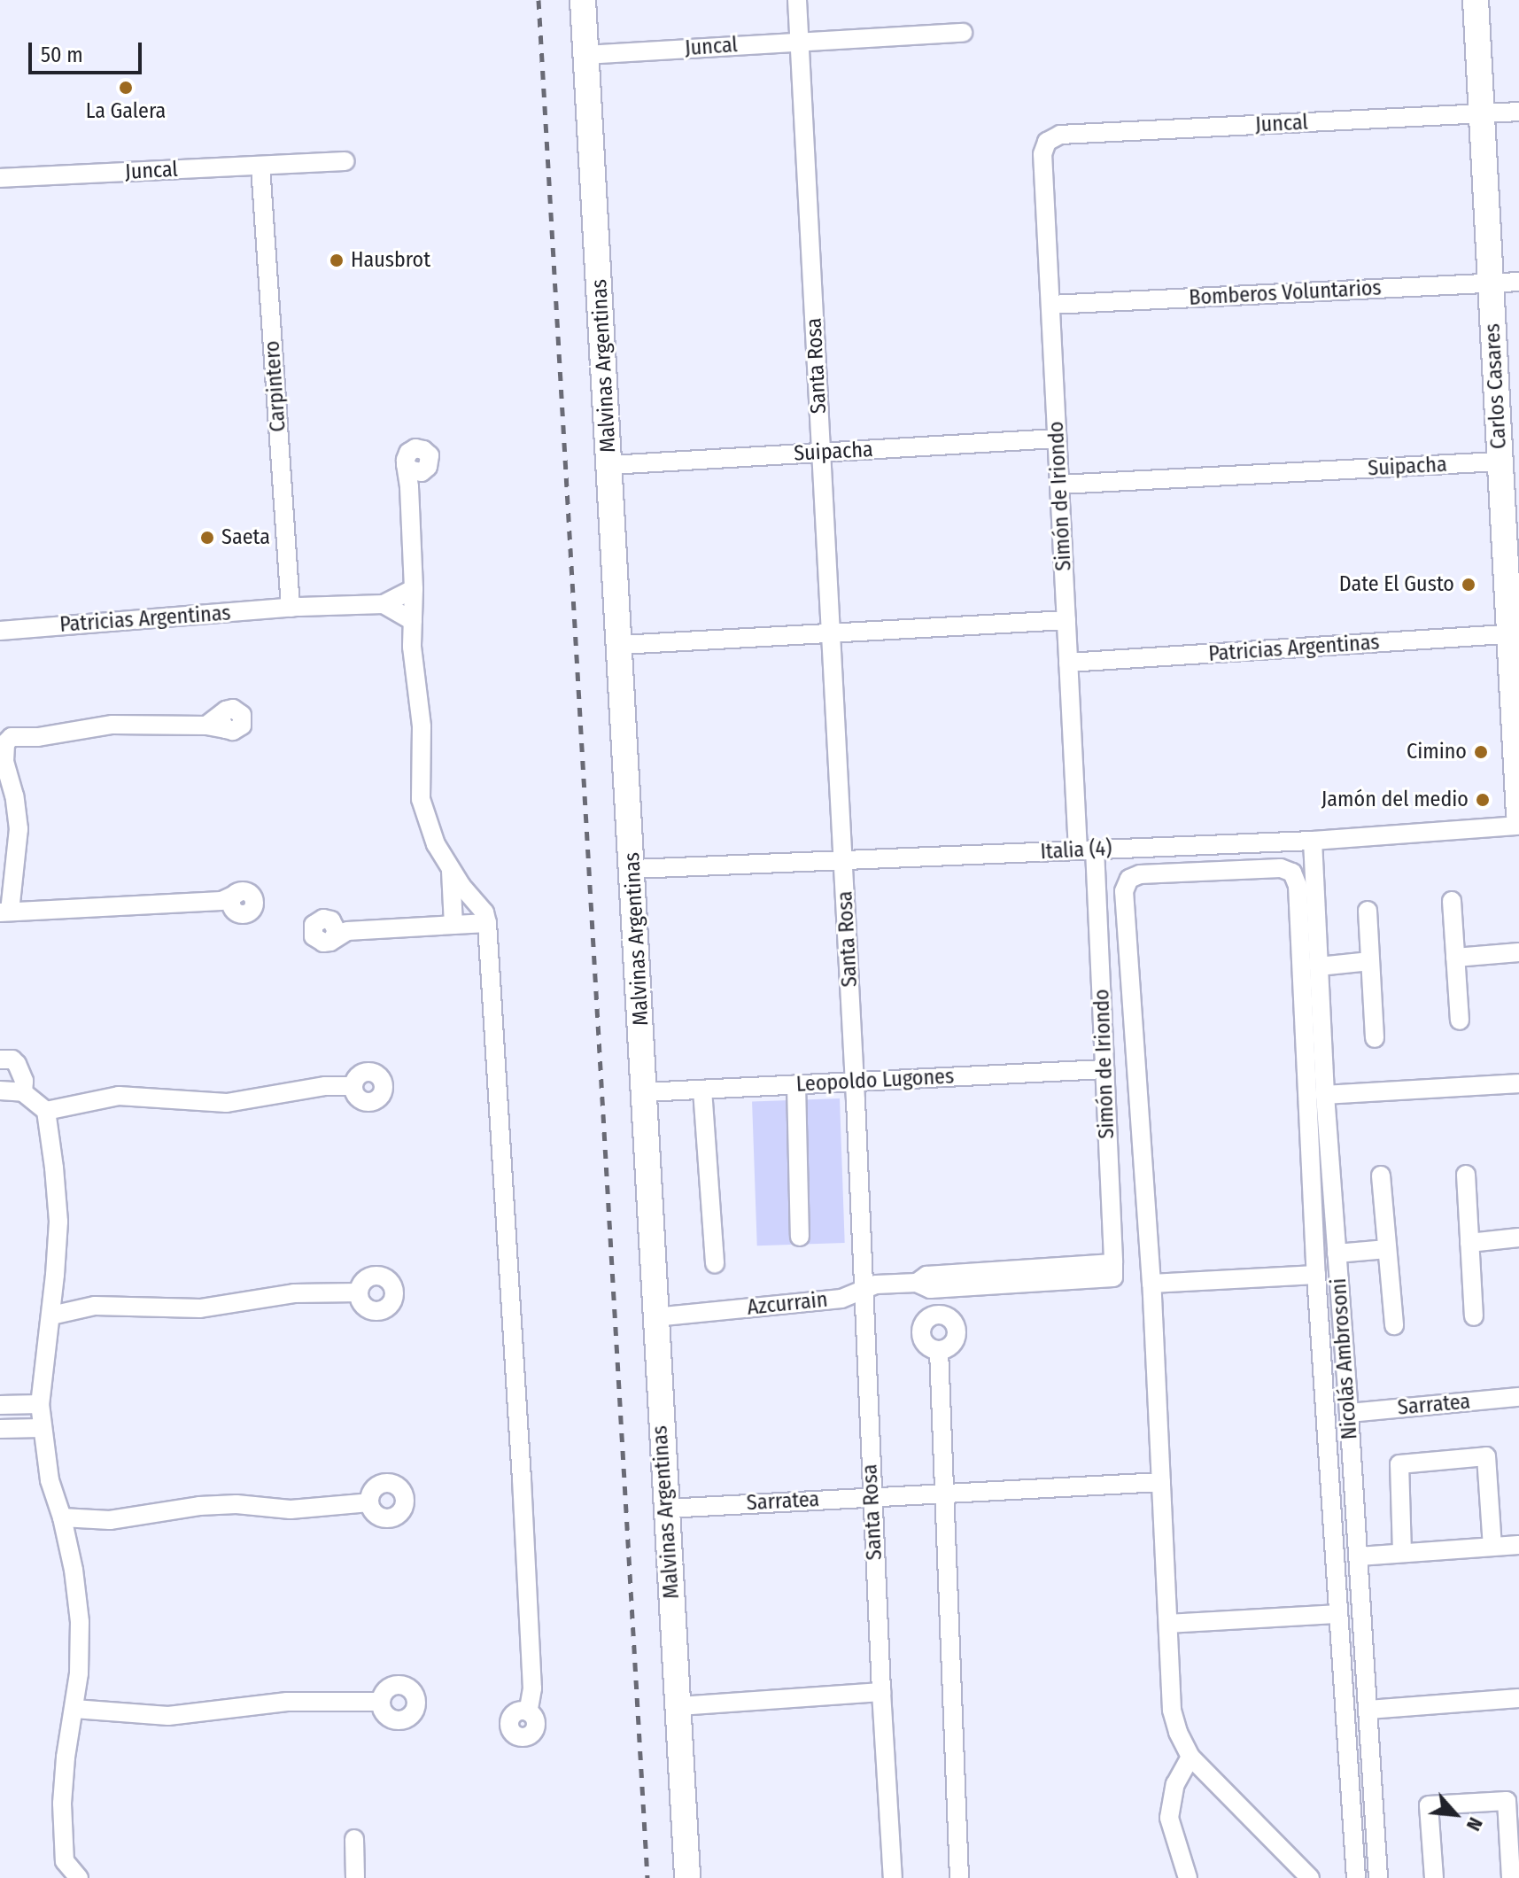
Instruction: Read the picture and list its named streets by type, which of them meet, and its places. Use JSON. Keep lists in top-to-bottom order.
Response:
{
  "streets": {
    "street": [
      "Juncal",
      "Bomberos Voluntarios",
      "Malvinas Argentinas",
      "Santa Rosa",
      "Carpintero",
      "Carlos Casares",
      "Suipacha",
      "Simón de Iriondo",
      "Patricias Argentinas",
      "Italia (4)",
      "Leopoldo Lugones",
      "Azcurrain",
      "Nicolás Ambrosoni",
      "Sarratea"
    ]
  },
  "crossings": [
    ["Juncal", "Malvinas Argentinas"],
    ["Juncal", "Santa Rosa"],
    ["Juncal", "Carpintero"],
    ["Juncal", "Carlos Casares"],
    ["Juncal", "Simón de Iriondo"],
    ["Bomberos Voluntarios", "Carlos Casares"],
    ["Bomberos Voluntarios", "Simón de Iriondo"],
    ["Malvinas Argentinas", "Suipacha"],
    ["Malvinas Argentinas", "Italia (4)"],
    ["Malvinas Argentinas", "Leopoldo Lugones"],
    ["Malvinas Argentinas", "Azcurrain"],
    ["Malvinas Argentinas", "Sarratea"],
    ["Santa Rosa", "Suipacha"],
    ["Santa Rosa", "Italia (4)"],
    ["Santa Rosa", "Leopoldo Lugones"],
    ["Santa Rosa", "Azcurrain"],
    ["Santa Rosa", "Sarratea"],
    ["Carpintero", "Patricias Argentinas"],
    ["Carlos Casares", "Suipacha"],
    ["Carlos Casares", "Patricias Argentinas"],
    ["Suipacha", "Simón de Iriondo"],
    ["Simón de Iriondo", "Patricias Argentinas"],
    ["Simón de Iriondo", "Italia (4)"],
    ["Simón de Iriondo", "Leopoldo Lugones"],
    ["Simón de Iriondo", "Azcurrain"],
    ["Italia (4)", "Nicolás Ambrosoni"],
    ["Nicolás Ambrosoni", "Sarratea"]
  ],
  "places": [
    "La Galera",
    "Hausbrot",
    "Saeta",
    "Date El Gusto",
    "Cimino",
    "Jamón del medio"
  ],
  "scale_bar": "50 m",
  "north": "bottom right"
}
